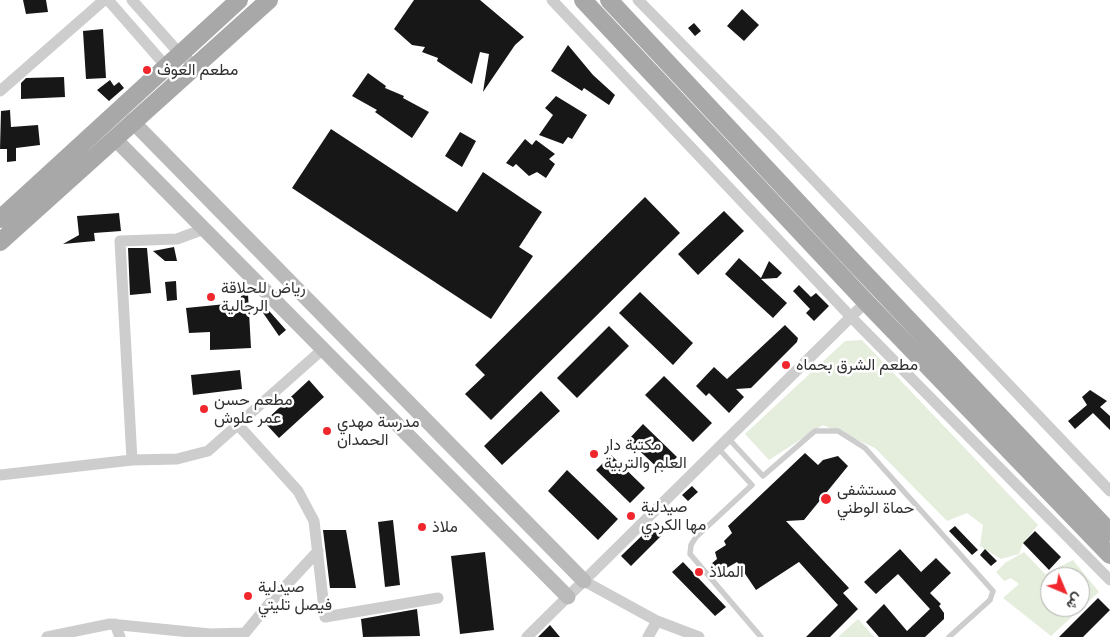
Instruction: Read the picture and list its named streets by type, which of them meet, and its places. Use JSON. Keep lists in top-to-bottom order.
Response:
{
  "places": [
    "مطعم العوف",
    "رياض للحلاقة الرجالية",
    "مطعم الشرق بحماه",
    "مطعم حسن عمر علوش",
    "مدرسة مهدي الحمدان",
    "مكتبة دار العلم والتربية",
    "مستشفى حماة الوطني",
    "صيدلية مها الكردي",
    "ملاذ",
    "الملاذ",
    "صيدلية فيصل تليتي"
  ],
  "north": "bottom right"
}
